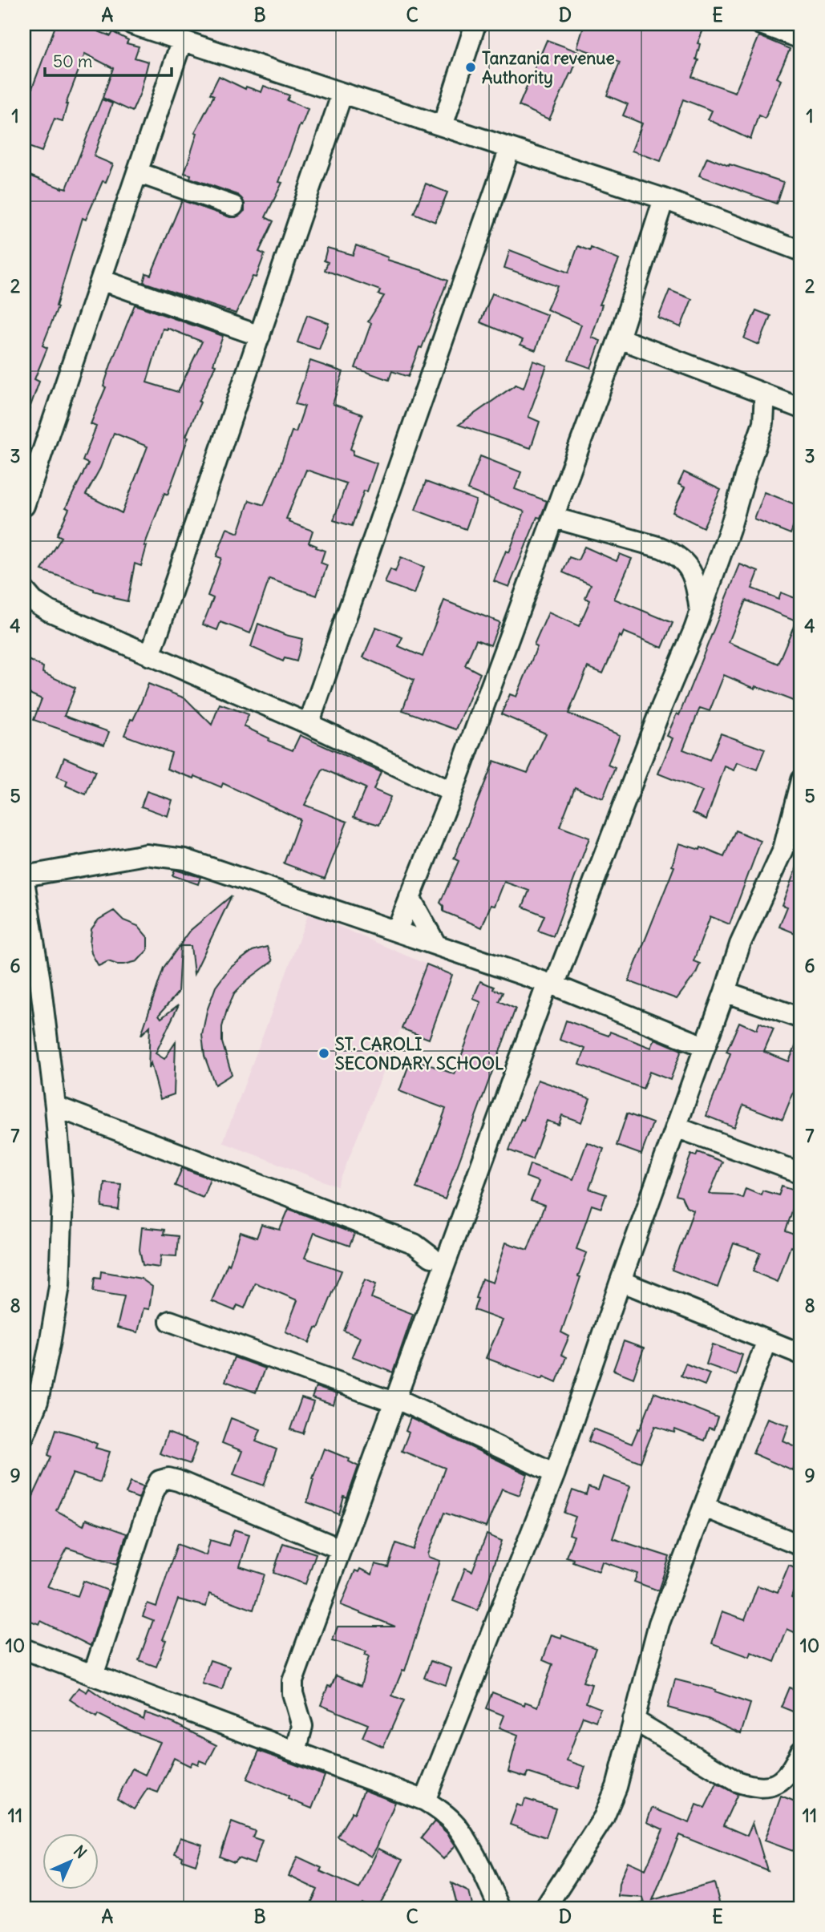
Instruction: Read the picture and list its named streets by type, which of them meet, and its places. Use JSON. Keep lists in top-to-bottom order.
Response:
{
  "places": ["Tanzania revenue Authority", "ST. CAROLI SECONDARY SCHOOL"],
  "scale_bar": "50 m",
  "north": "top right",
  "grid": {
    "columns": [
      "A",
      "B",
      "C",
      "D",
      "E"
    ],
    "rows": [
      "1",
      "2",
      "3",
      "4",
      "5",
      "6",
      "7",
      "8",
      "9",
      "10",
      "11"
    ]
  }
}
